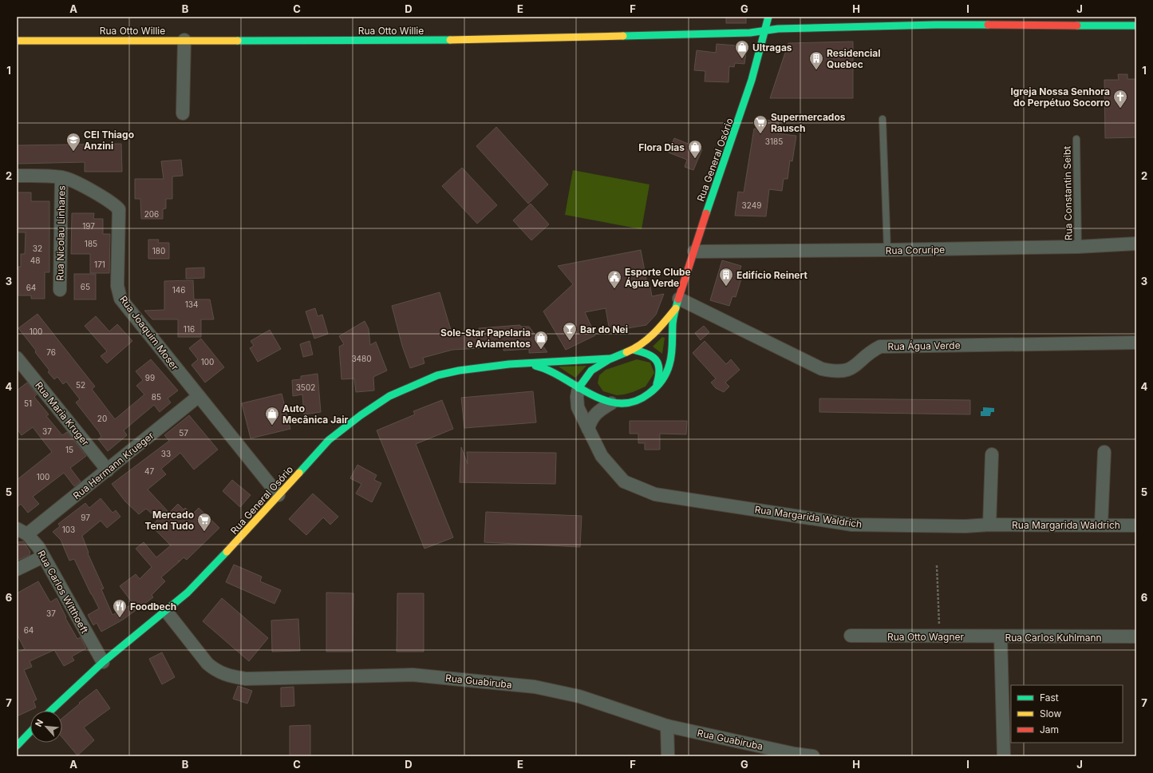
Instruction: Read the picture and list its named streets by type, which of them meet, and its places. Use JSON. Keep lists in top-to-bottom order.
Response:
{
  "streets": {
    "main road": ["Rua Otto Willie", "Rua General Osório"],
    "street": [
      "Rua Nicolau Linhares",
      "Rua Coruripe",
      "Rua Joaquim Moser",
      "Rua Água Verde",
      "Rua Maria Kruger",
      "Rua Hermann Krueger",
      "Rua Margarida Waldrich",
      "Rua Carlos Witthoeft",
      "Rua Otto Wagner",
      "Rua Carlos Kuhlmann",
      "Rua Guabiruba"
    ],
    "lane": ["Rua Constantin Seibt"]
  },
  "crossings": [
    ["Rua Otto Willie", "Rua General Osório"],
    ["Rua General Osório", "Rua Coruripe"],
    ["Rua General Osório", "Rua Joaquim Moser"],
    ["Rua General Osório", "Rua Água Verde"],
    ["Rua General Osório", "Rua Margarida Waldrich"],
    ["Rua General Osório", "Rua Carlos Witthoeft"],
    ["Rua General Osório", "Rua Guabiruba"],
    ["Rua Constantin Seibt", "Rua Coruripe"],
    ["Rua Nicolau Linhares", "Rua Joaquim Moser"],
    ["Rua Joaquim Moser", "Rua Hermann Krueger"],
    ["Rua Maria Kruger", "Rua Hermann Krueger"],
    ["Rua Hermann Krueger", "Rua Carlos Witthoeft"],
    ["Rua Otto Wagner", "Rua Carlos Kuhlmann"]
  ],
  "places": {
    "shop": [
      "Ultragas",
      "Flora Dias",
      "Sole-Star Papelaria e Aviamentos",
      "Auto Mecânica Jair"
    ],
    "building": ["Residencial Quebec", "Edifício Reinert"],
    "church": ["Igreja Nossa Senhora do Perpétuo Socorro"],
    "supermarket": ["Supermercados Rausch", "Mercado Tend Tudo"],
    "school or university": ["CEI Thiago Anzini"],
    "public building": ["Esporte Clube Água Verde"],
    "bar": ["Bar do Nei"],
    "restaurant": ["Foodbech"]
  },
  "house_numbers": [
    "3185",
    "3249",
    "206",
    "197",
    "185",
    "32",
    "180",
    "48",
    "171",
    "65",
    "64",
    "146",
    "134",
    "116",
    "100",
    "76",
    "3480",
    "100",
    "99",
    "52",
    "3502",
    "85",
    "51",
    "20",
    "37",
    "57",
    "15",
    "33",
    "47",
    "100",
    "97",
    "103",
    "37",
    "64"
  ],
  "legend": ["Fast", "Slow", "Jam"],
  "north": "top left",
  "grid": {
    "columns": [
      "A",
      "B",
      "C",
      "D",
      "E",
      "F",
      "G",
      "H",
      "I",
      "J"
    ],
    "rows": [
      "1",
      "2",
      "3",
      "4",
      "5",
      "6",
      "7"
    ]
  }
}
